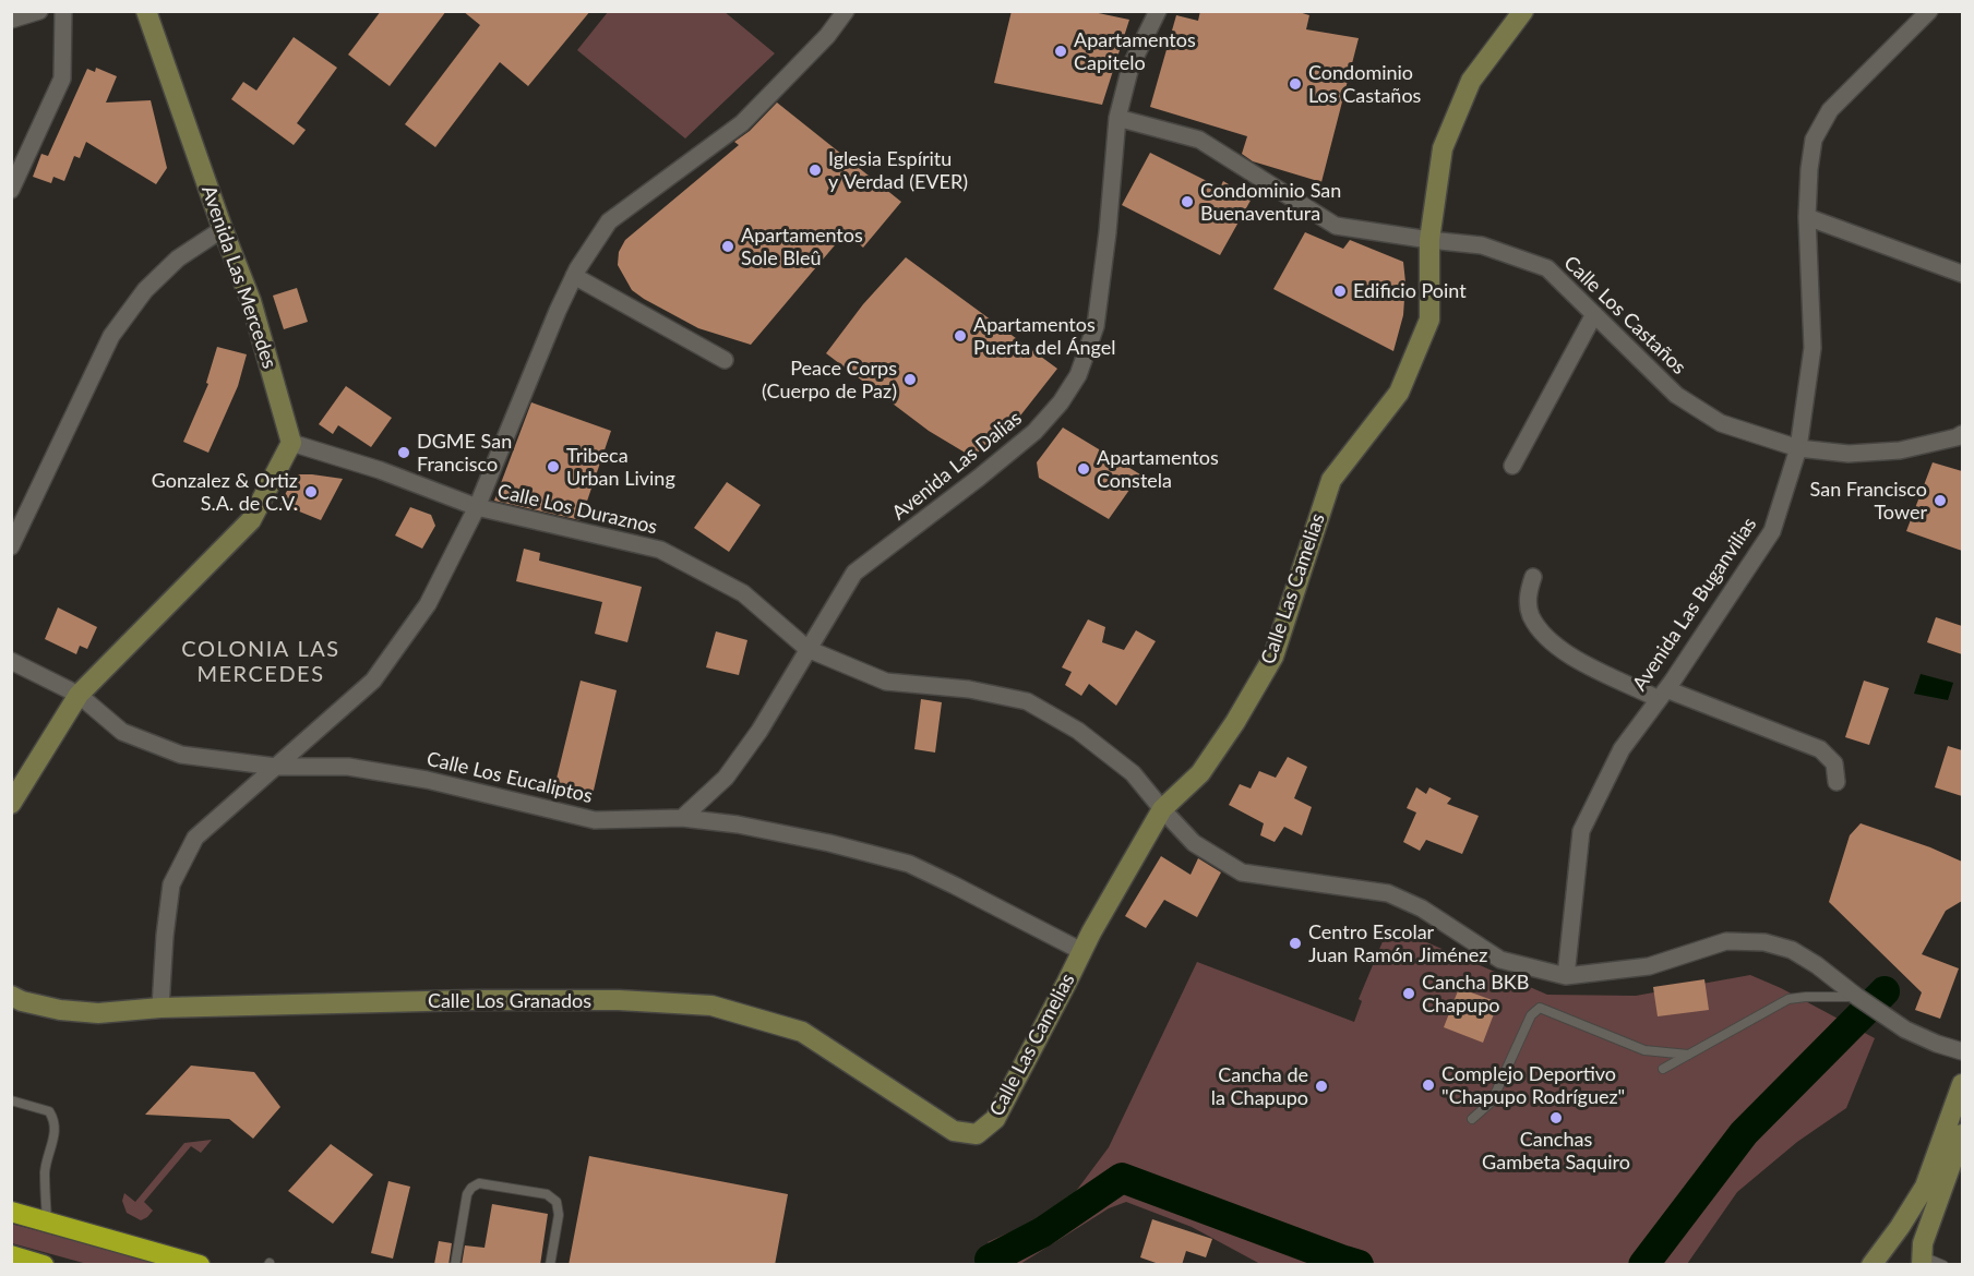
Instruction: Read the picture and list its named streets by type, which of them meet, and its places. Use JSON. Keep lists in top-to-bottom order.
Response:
{
  "streets": {
    "street": [
      "Avenida Las Mercedes",
      "Calle Los Castaños",
      "Avenida Las Dalias",
      "Calle Los Duraznos",
      "Calle Las Camelias",
      "Avenida Las Buganvilias",
      "Calle Los Eucaliptos",
      "Calle Los Granados"
    ]
  },
  "crossings": [
    ["Avenida Las Mercedes", "Calle Los Duraznos"],
    ["Calle Los Castaños", "Avenida Las Dalias"],
    ["Calle Los Castaños", "Calle Las Camelias"],
    ["Calle Los Castaños", "Avenida Las Buganvilias"],
    ["Avenida Las Dalias", "Calle Los Duraznos"],
    ["Avenida Las Dalias", "Calle Los Eucaliptos"],
    ["Calle Los Duraznos", "Calle Las Camelias"],
    ["Calle Los Duraznos", "Avenida Las Buganvilias"],
    ["Calle Las Camelias", "Calle Los Eucaliptos"],
    ["Calle Las Camelias", "Calle Los Granados"]
  ],
  "districts": ["COLONIA LAS MERCEDES"],
  "places": [
    "Apartamentos Capitelo",
    "Condominio Los Castaños",
    "Iglesia Espíritu y Verdad (EVER)",
    "Condominio San Buenaventura",
    "Apartamentos Sole Bleû",
    "Edificio Point",
    "Apartamentos Puerta del Ángel",
    "Peace Corps (Cuerpo de Paz)",
    "DGME San Francisco",
    "Tribeca Urban Living",
    "Apartamentos Constela",
    "Gonzalez & Ortiz S.A. de C.V.",
    "San Francisco Tower",
    "Centro Escolar Juan Ramón Jiménez",
    "Cancha BKB Chapupo",
    "Complejo Deportivo \"Chapupo Rodríguez\"",
    "Cancha de la Chapupo",
    "Canchas Gambeta Saquiro"
  ]
}
